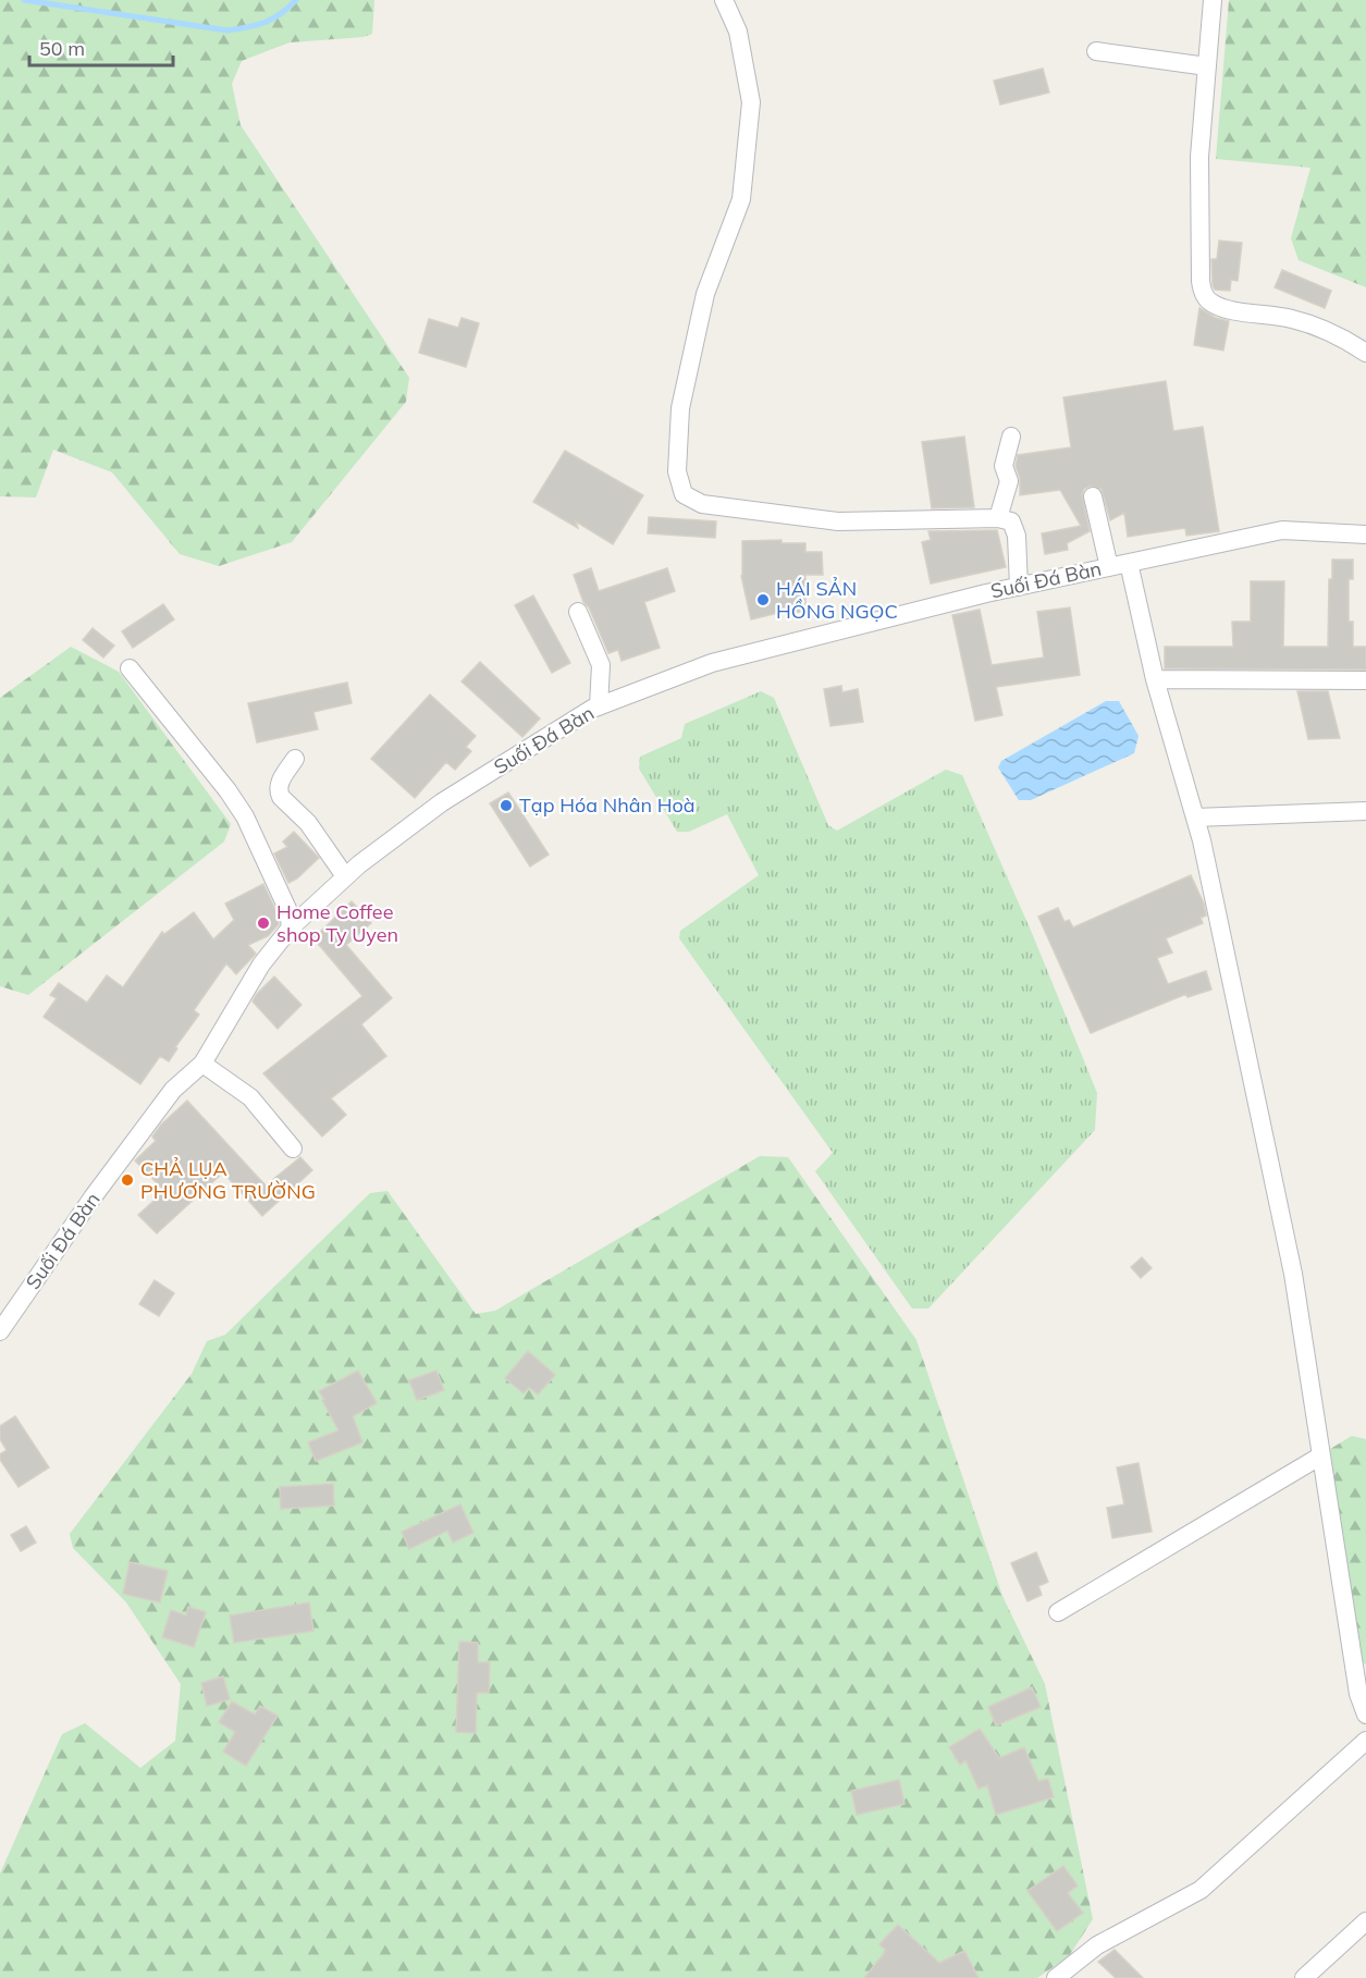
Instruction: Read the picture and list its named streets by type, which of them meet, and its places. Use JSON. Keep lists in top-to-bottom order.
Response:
{
  "streets": {
    "street": ["Suối Đá Bàn"]
  },
  "places": [
    "HÁI SẢN HỒNG NGỌC",
    "Tạp Hóa Nhân Hoà",
    "Home Coffee shop Ty Uyen",
    "CHẢ LỤA PHƯƠNG TRƯỜNG"
  ],
  "scale_bar": "50 m"
}
